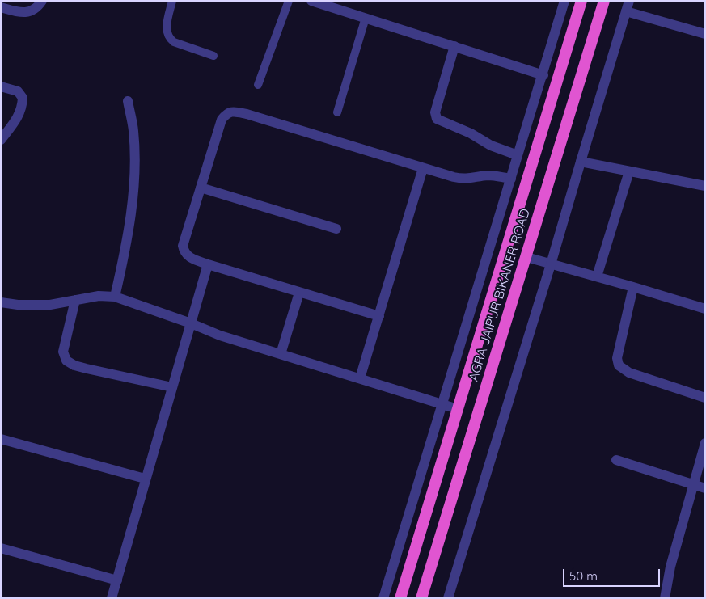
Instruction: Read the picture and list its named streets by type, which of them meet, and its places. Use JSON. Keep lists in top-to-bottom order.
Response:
{
  "streets": {
    "highway": ["AGRA JAIPUR BIKANER ROAD"]
  },
  "scale_bar": "50 m"
}
